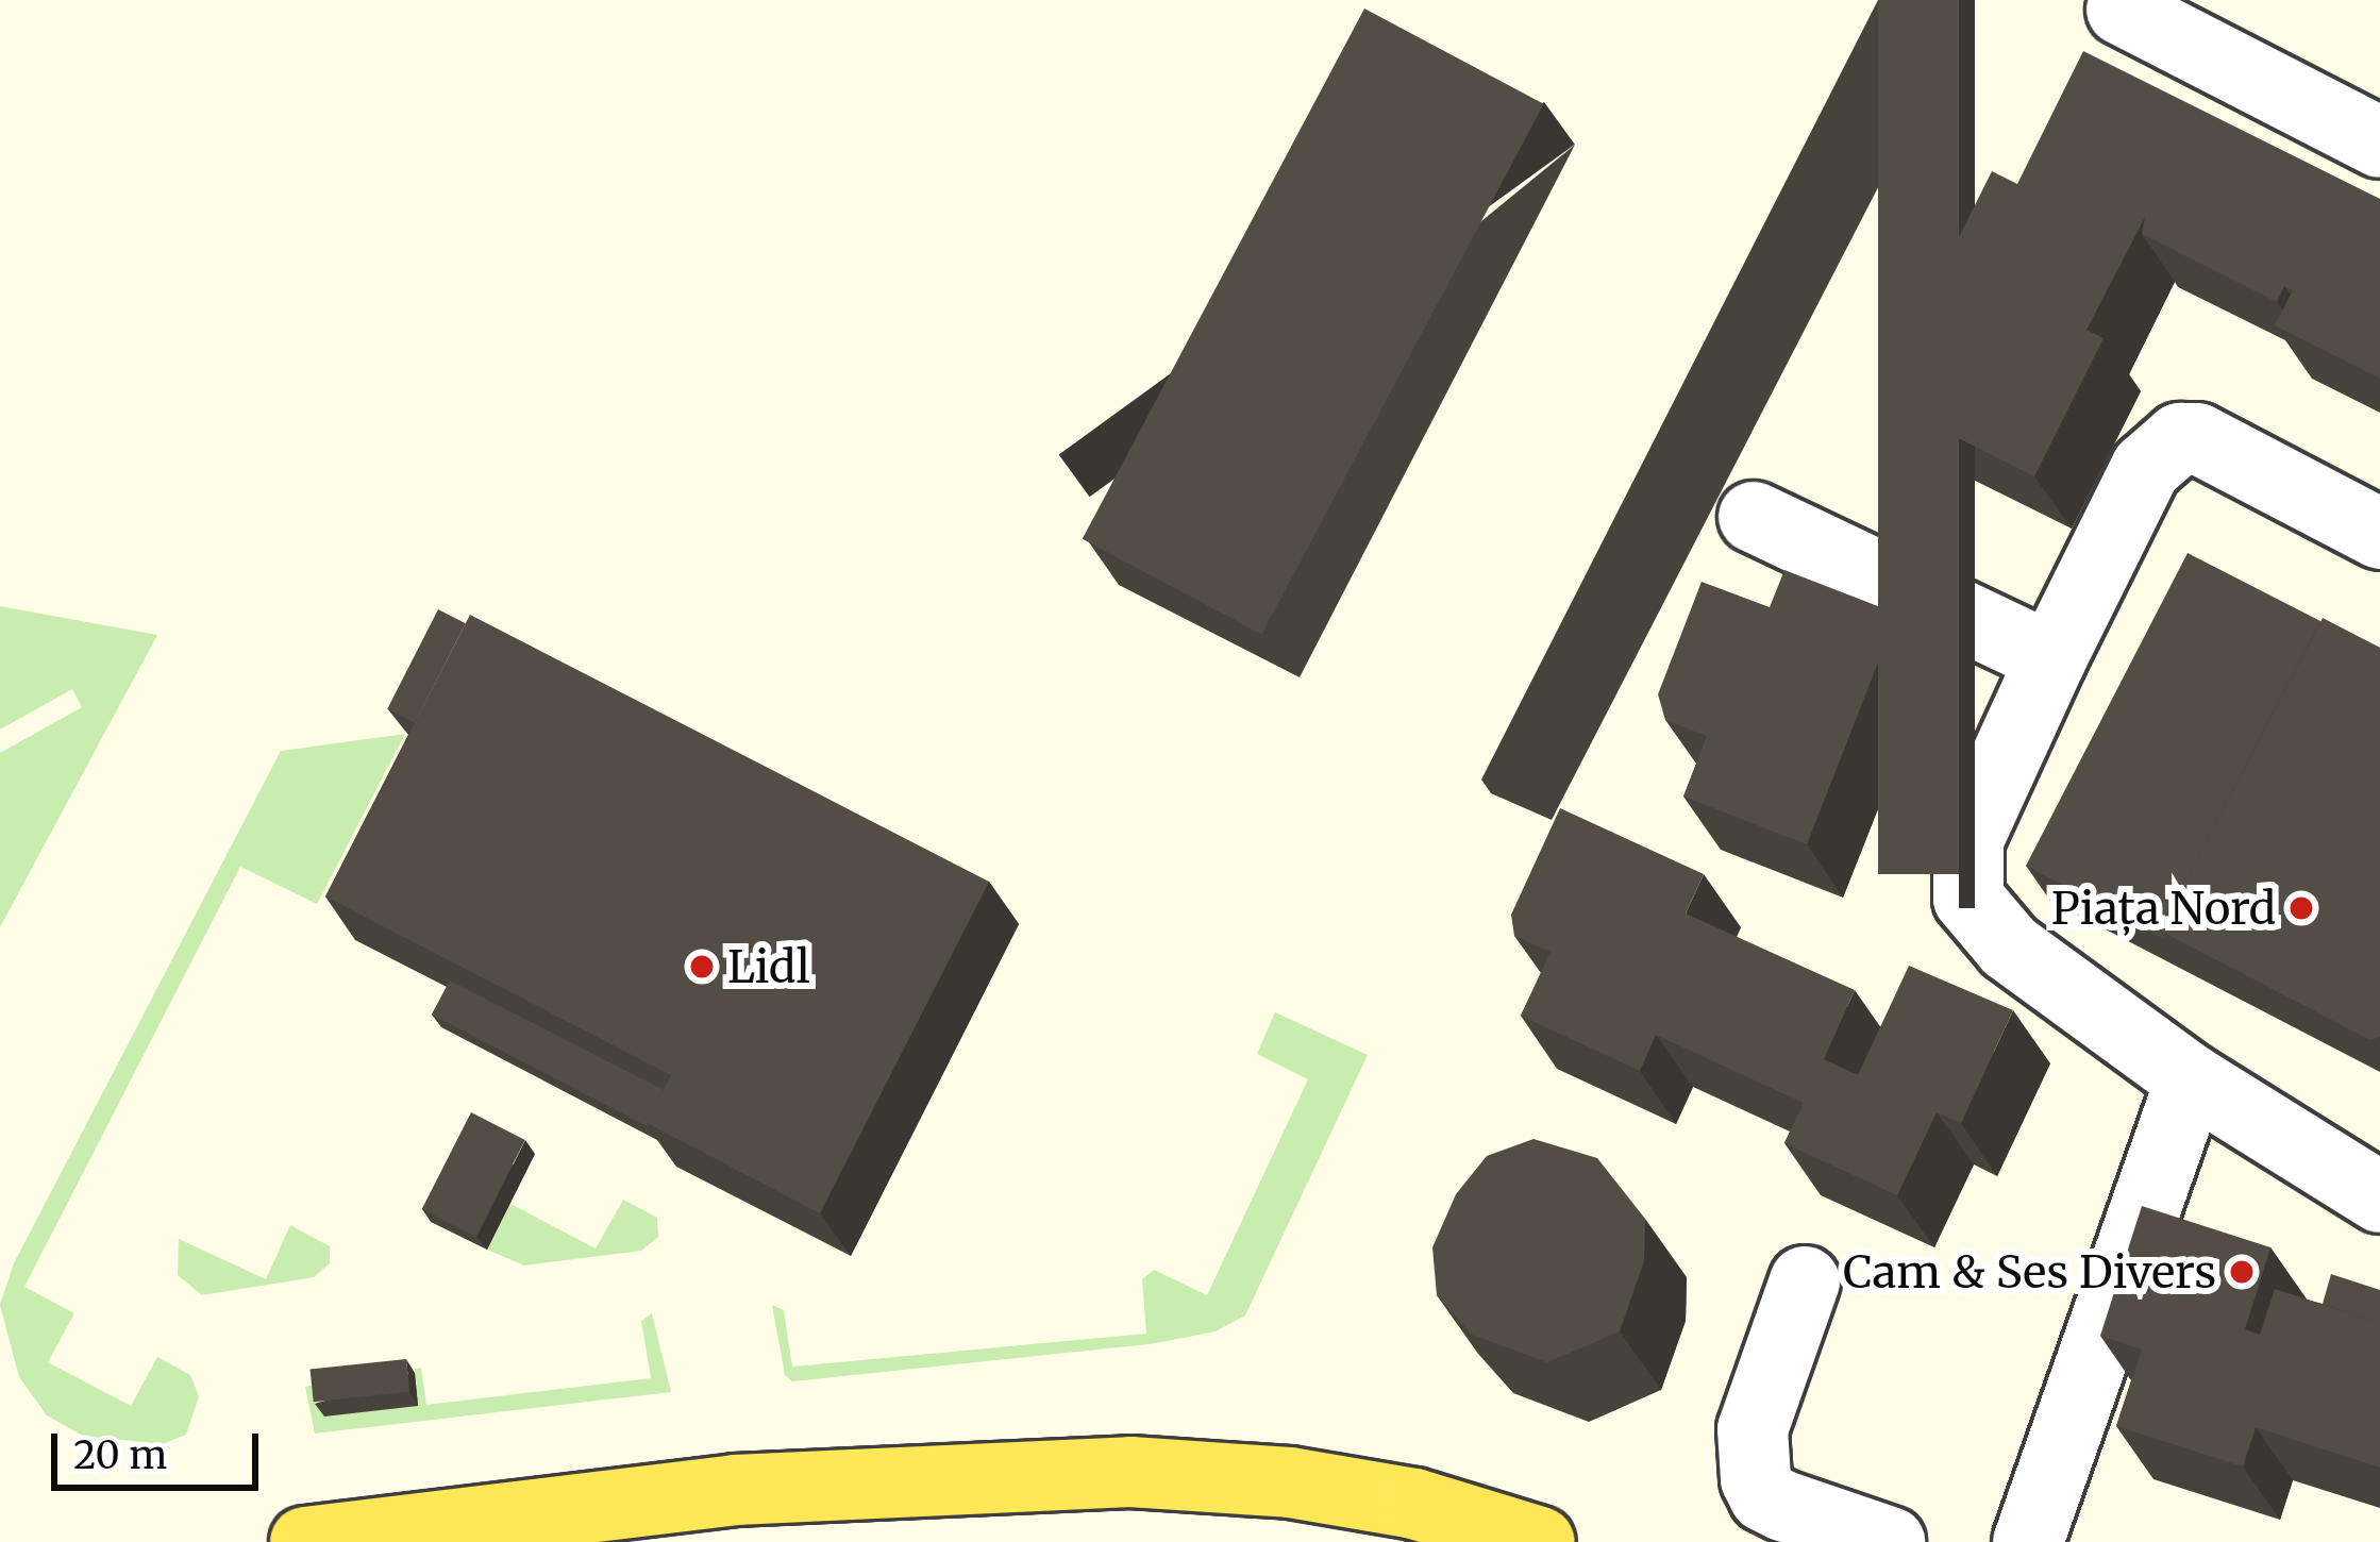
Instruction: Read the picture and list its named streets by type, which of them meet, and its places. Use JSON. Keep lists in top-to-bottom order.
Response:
{
  "places": ["Piața Nord", "Lidl", "Cam & Ses Divers"],
  "scale_bar": "20 m"
}
